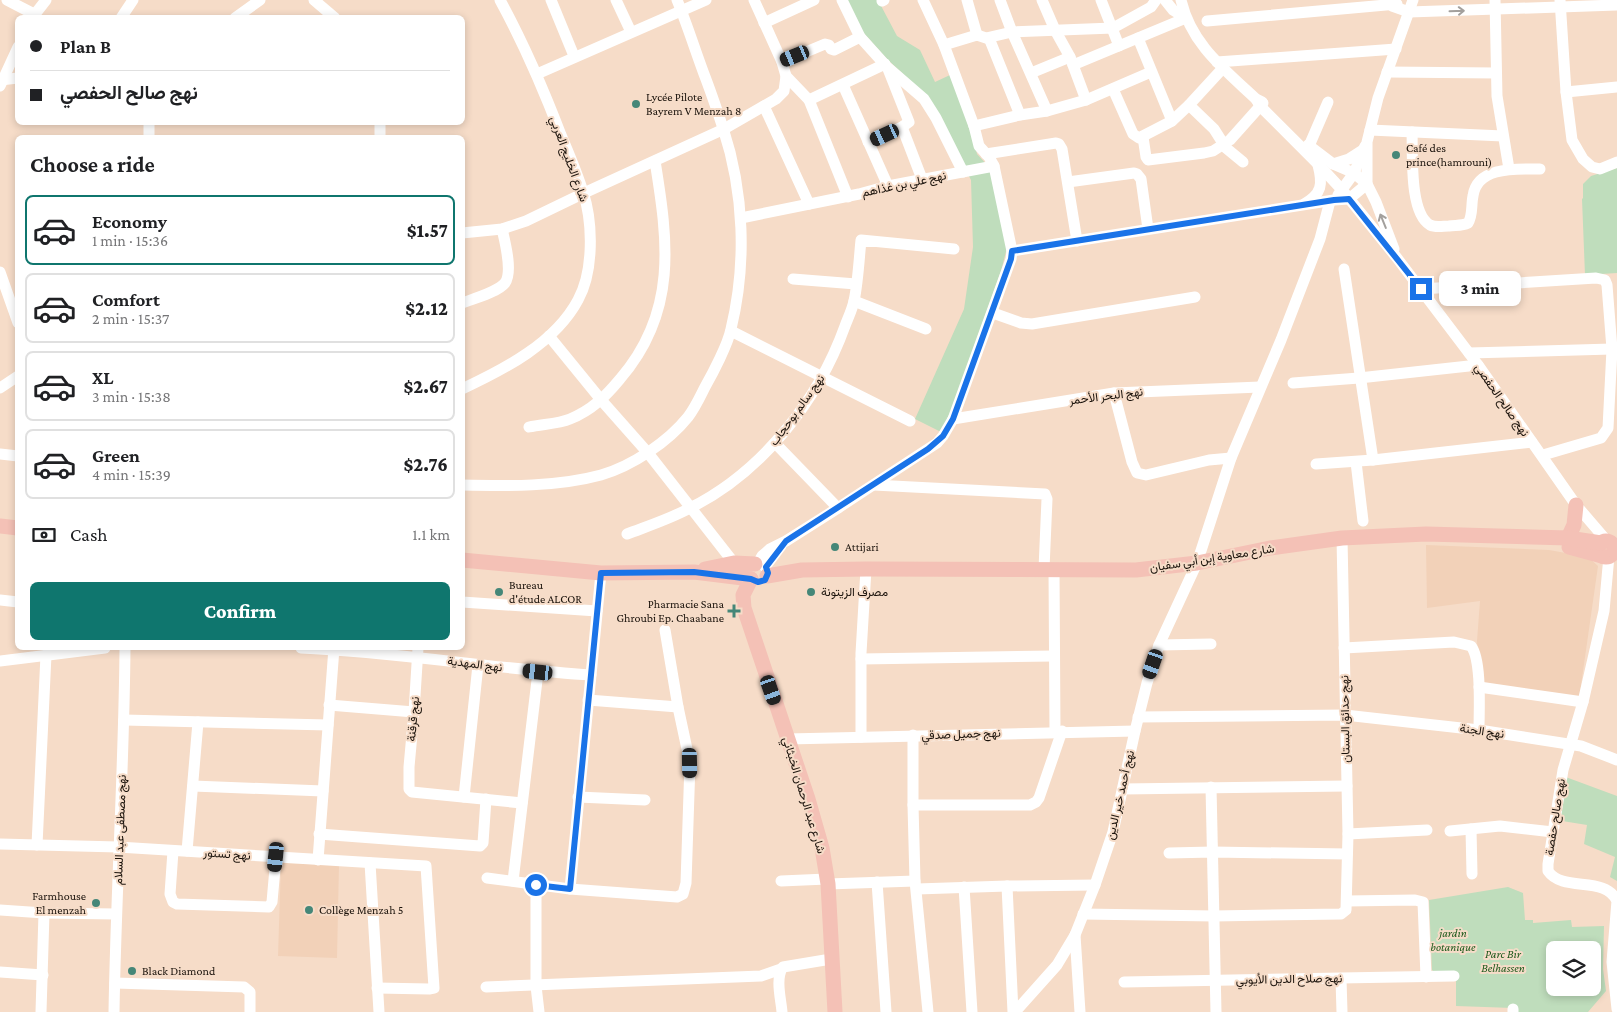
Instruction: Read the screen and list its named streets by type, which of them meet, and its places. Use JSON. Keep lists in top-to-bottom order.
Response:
{
  "streets": {
    "main road": ["شارع معاوية إبن أبي سفيان", "شارع عبد الرحمان الخبثاني"],
    "street": [
      "شارع الخليج العربي",
      "نهج علي بن غذاهم",
      "نهج البحر الأحمر",
      "نهج صالح الحفصي",
      "نهج سالم بوحجاب",
      "نهج المهدية",
      "نهج قرقنة",
      "نهج حدائق البستان",
      "نهج الجنة",
      "نهج جميل صدقي",
      "نهج أحمد خير الدين",
      "نهج صالح حفصة",
      "نهج مصطفى عبد السلام",
      "نهج تستور",
      "نهج صلاح الدين الأيوبي"
    ]
  },
  "crossings": [
    ["نهج البحر الأحمر", "نهج أحمد خير الدين"],
    ["نهج صالح الحفصي", "شارع معاوية إبن أبي سفيان"],
    ["نهج صالح الحفصي", "نهج صالح حفصة"],
    ["شارع معاوية إبن أبي سفيان", "نهج حدائق البستان"],
    ["شارع معاوية إبن أبي سفيان", "نهج أحمد خير الدين"],
    ["شارع معاوية إبن أبي سفيان", "نهج صالح حفصة"],
    ["نهج المهدية", "نهج قرقنة"],
    ["نهج حدائق البستان", "نهج الجنة"],
    ["نهج الجنة", "نهج أحمد خير الدين"],
    ["نهج الجنة", "نهج صالح حفصة"],
    ["نهج جميل صدقي", "شارع عبد الرحمان الخبثاني"],
    ["نهج جميل صدقي", "نهج أحمد خير الدين"],
    ["نهج مصطفى عبد السلام", "نهج تستور"]
  ],
  "parks": ["jardin botanique", "Parc Bir Belhassen"],
  "places": {
    "other": [
      "Lycée Pilote Bayrem V Menzah 8",
      "Café des prince(hamrouni)",
      "Attijari",
      "Bureau d'étude ALCOR",
      "مصرف الزيتونة",
      "Farmhouse El menzah",
      "Collège Menzah 5",
      "Black Diamond"
    ],
    "health": ["Pharmacie Sana Ghroubi Ep. Chaabane"]
  },
  "page": {
    "banner": ["Plan B", "نهج صالح الحفصي"],
    "heading": "Choose a ride",
    "list": [
      {
        "name": "Economy",
        "note": "1 min · 15:36",
        "value": "$1.57"
      },
      {
        "name": "Comfort",
        "note": "2 min · 15:37",
        "value": "$2.12"
      },
      {
        "name": "XL",
        "note": "3 min · 15:38",
        "value": "$2.67"
      },
      {
        "name": "Green",
        "note": "4 min · 15:39",
        "value": "$2.76"
      }
    ],
    "bubble": "3 min",
    "pay": ["Cash", "1.1 km"],
    "buttons": "Confirm"
  }
}
